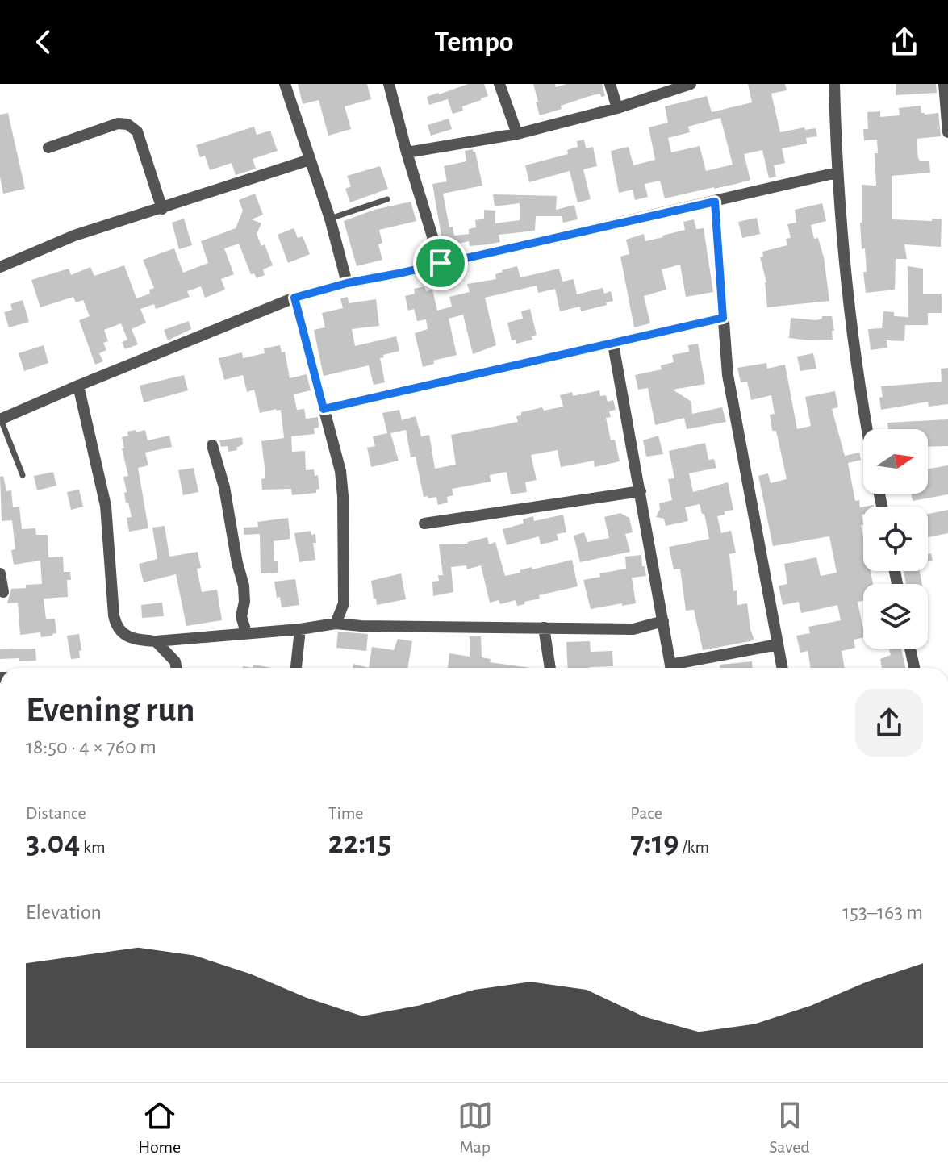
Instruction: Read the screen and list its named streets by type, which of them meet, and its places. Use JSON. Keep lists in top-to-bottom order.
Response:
{
  "north": "right",
  "page": {
    "header": "Tempo",
    "heading": ["Evening run", "18:50 · 4 × 760 m"],
    "stats": [
      ["Distance", "3.04 km"],
      ["Time", "22:15"],
      ["Pace", "7:19 /km"]
    ],
    "chart": ["Elevation", "153–163 m"],
    "tabs": ["Home", "Map", "Saved"]
  }
}
